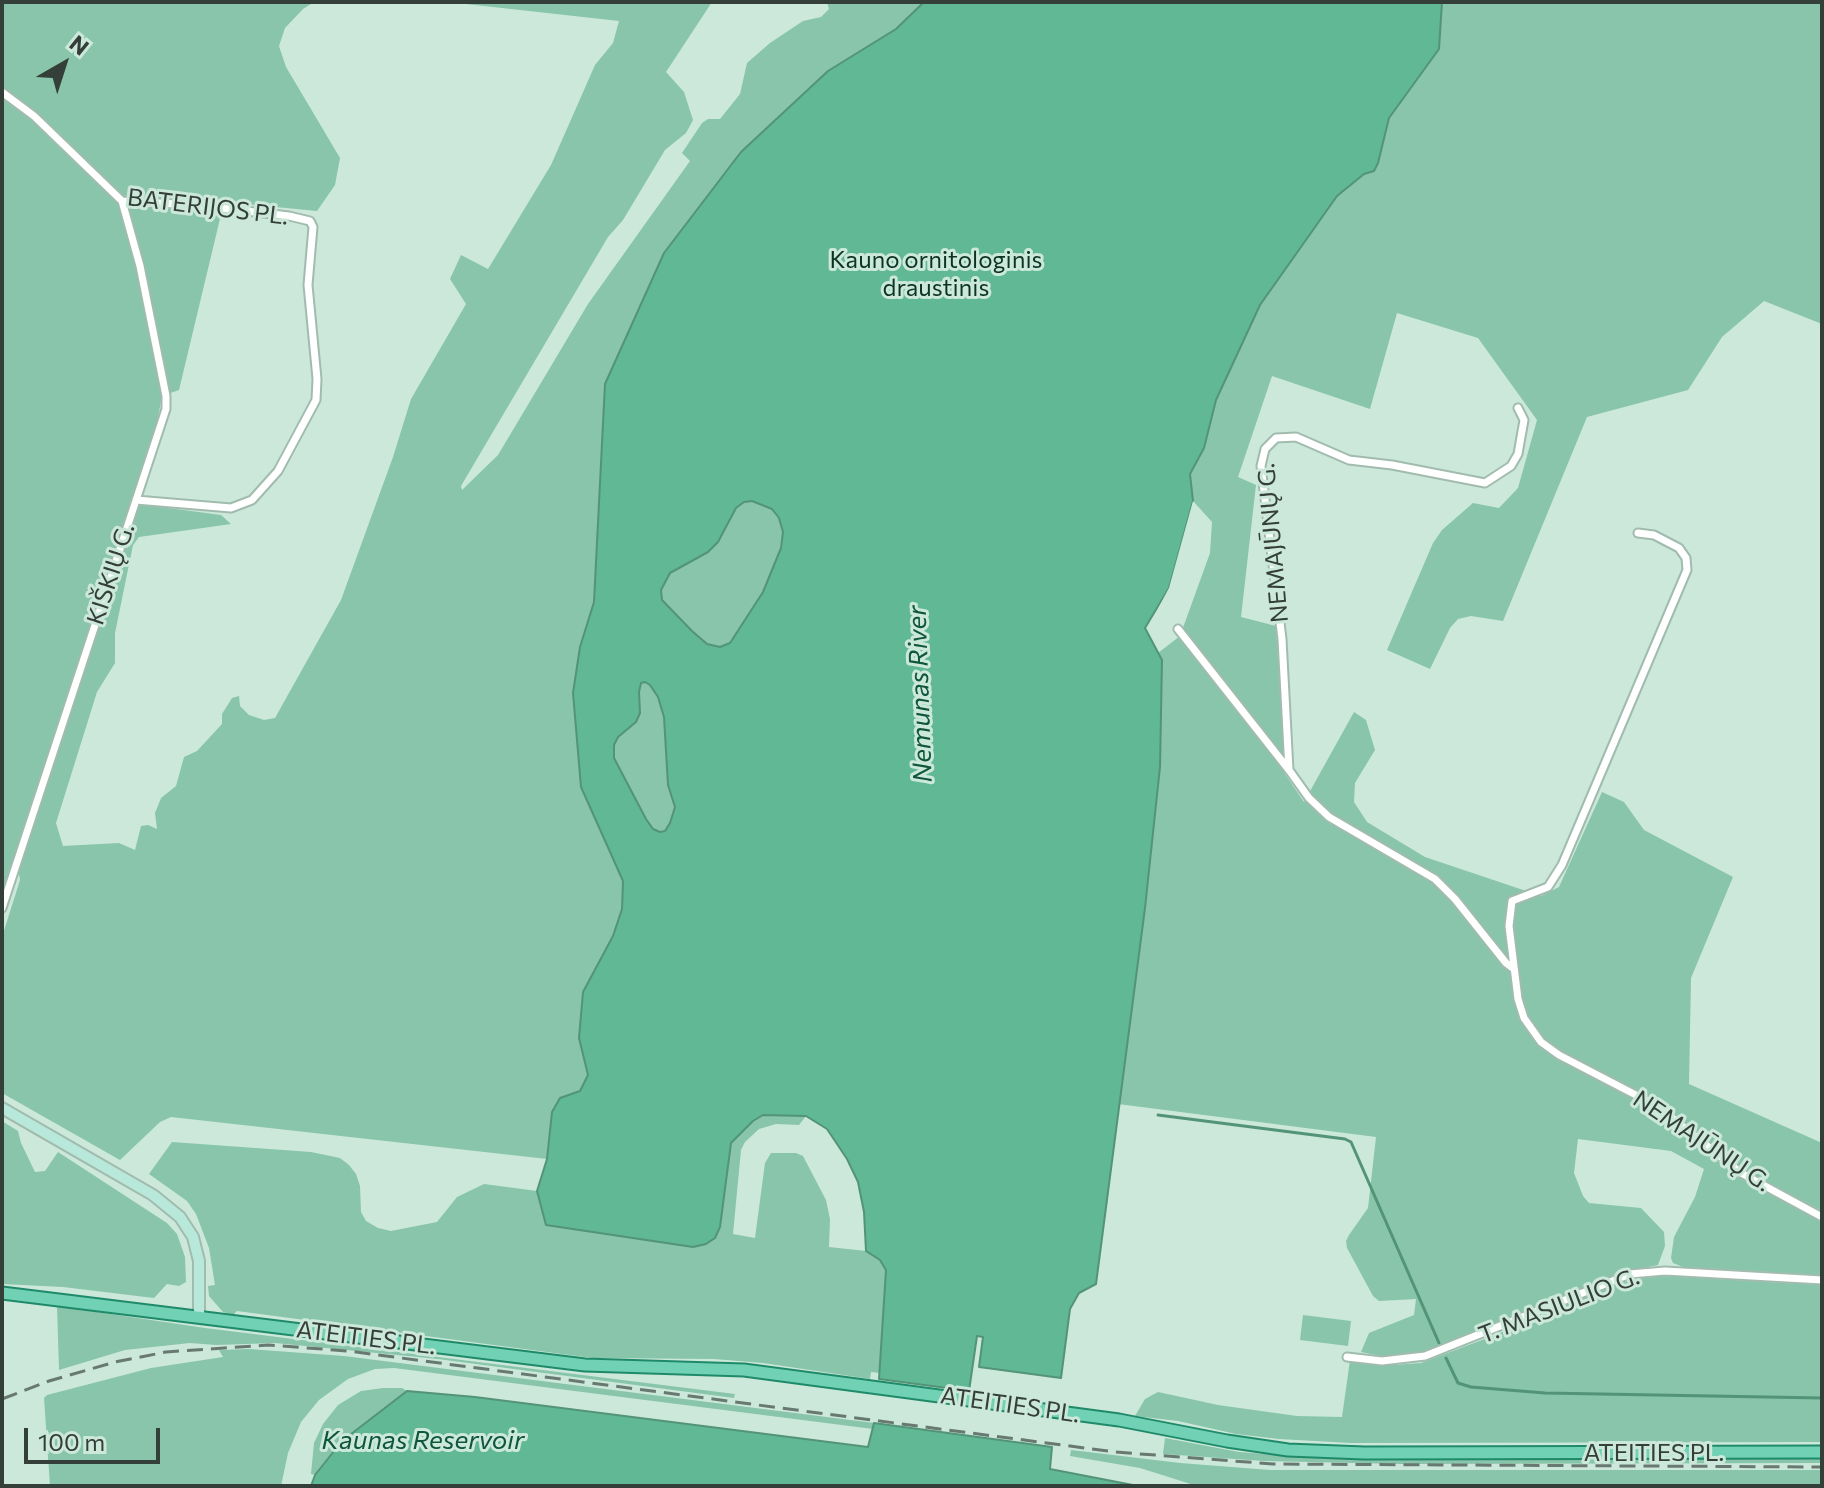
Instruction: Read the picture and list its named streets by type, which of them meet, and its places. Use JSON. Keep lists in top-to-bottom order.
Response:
{
  "streets": {
    "main road": ["ATEITIES PL."],
    "street": [
      "BATERIJOS PL.",
      "NEMAJŪNŲ G.",
      "KIŠKIŲ G.",
      "T. MASIULIO G."
    ]
  },
  "crossings": [
    ["BATERIJOS PL.", "KIŠKIŲ G."]
  ],
  "water": ["Nemunas River", "Kaunas Reservoir"],
  "parks": ["Kauno ornitologinis draustinis"],
  "scale_bar": "100 m",
  "north": "top right"
}
